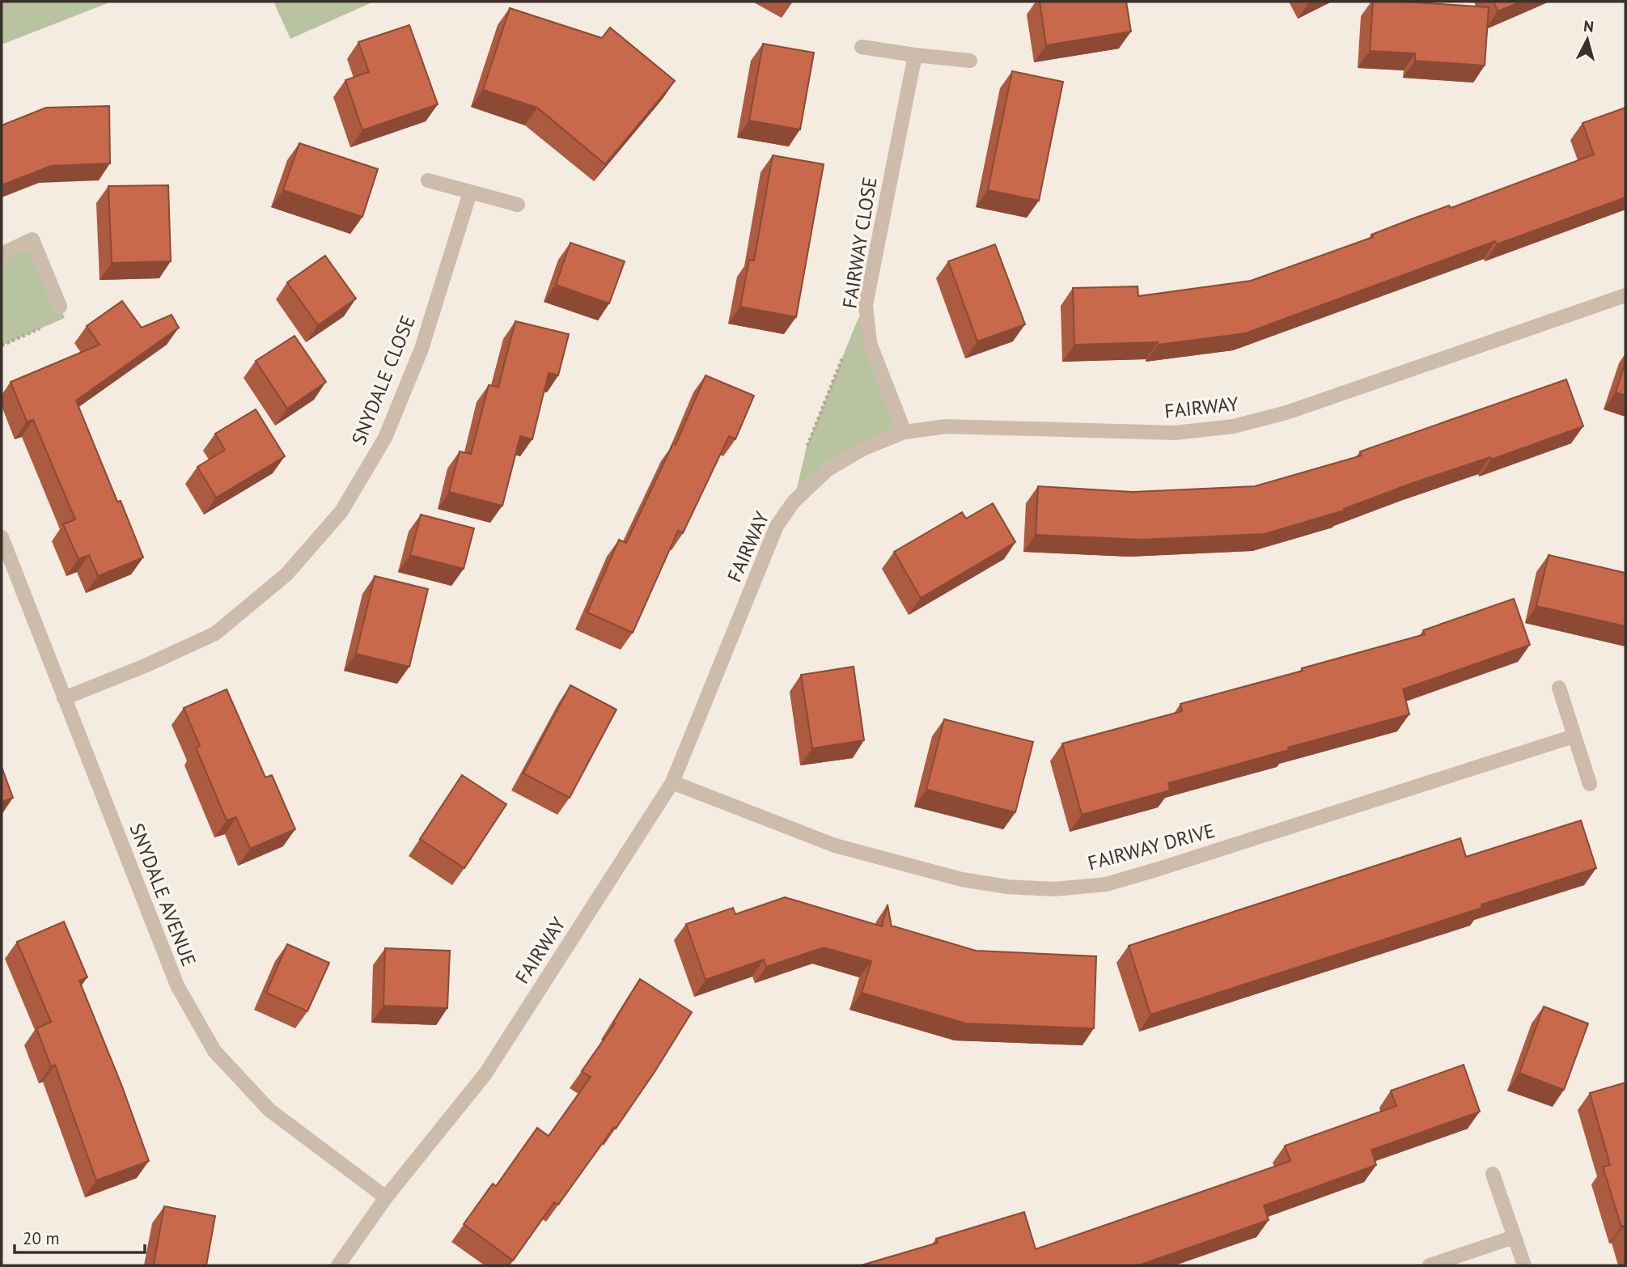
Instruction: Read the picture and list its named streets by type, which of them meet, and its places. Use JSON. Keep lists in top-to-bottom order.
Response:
{
  "streets": {
    "street": [
      "FAIRWAY CLOSE",
      "SNYDALE CLOSE",
      "FAIRWAY",
      "FAIRWAY DRIVE",
      "SNYDALE AVENUE"
    ]
  },
  "crossings": [
    ["FAIRWAY CLOSE", "FAIRWAY"],
    ["SNYDALE CLOSE", "SNYDALE AVENUE"],
    ["FAIRWAY", "FAIRWAY DRIVE"],
    ["FAIRWAY", "SNYDALE AVENUE"]
  ],
  "scale_bar": "20 m",
  "north": "top"
}
